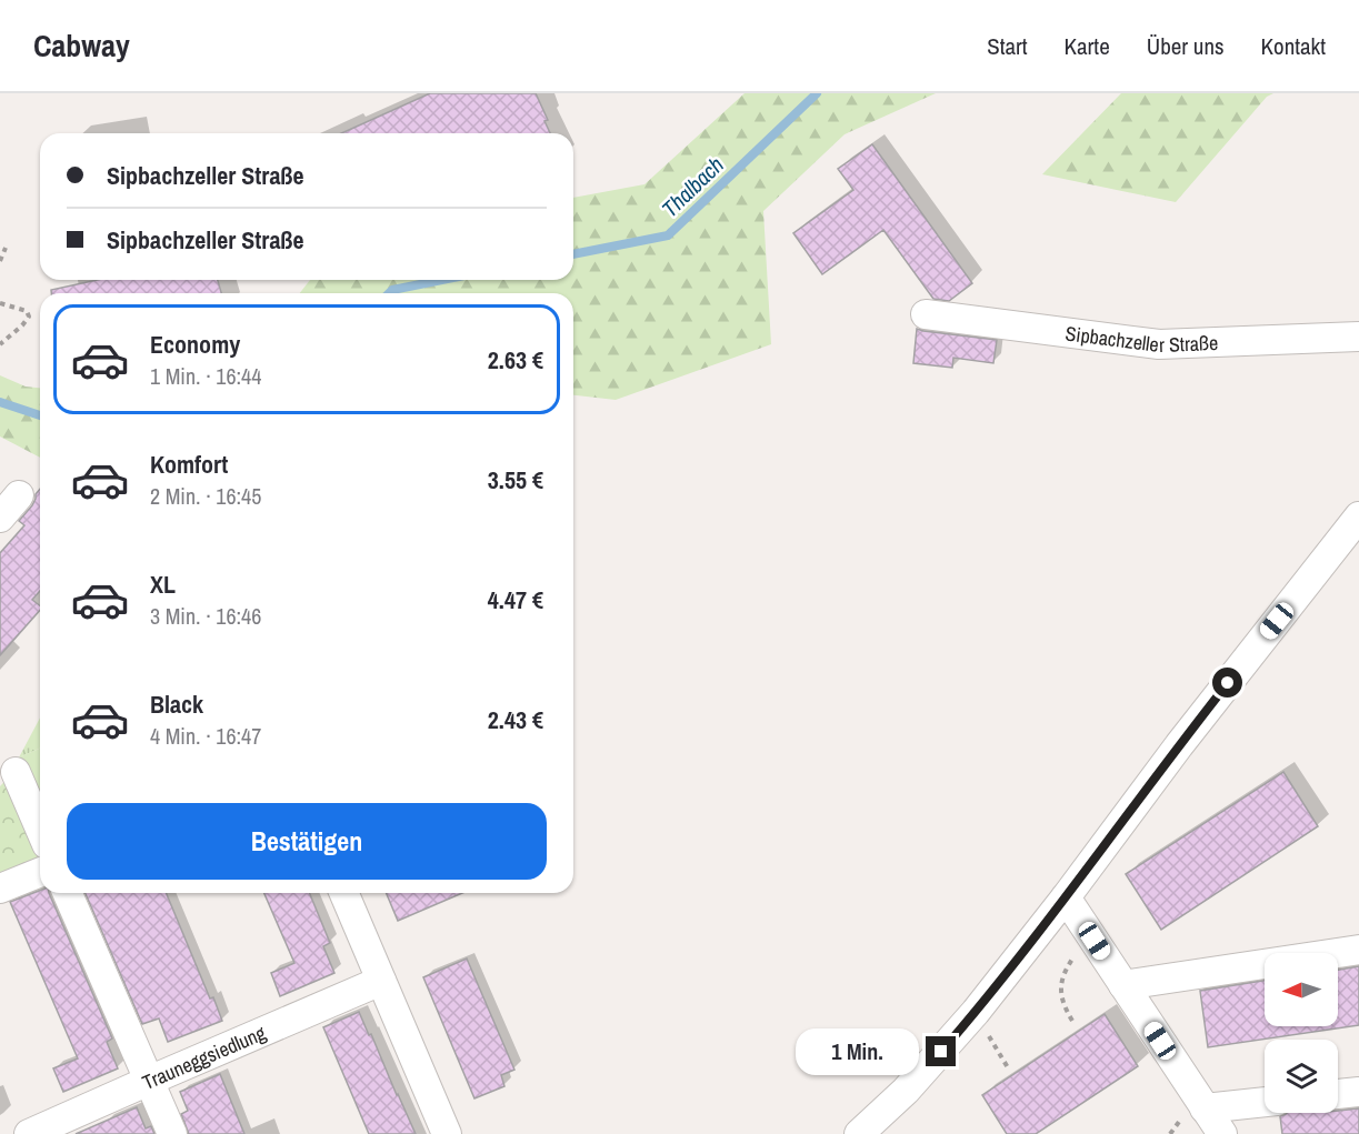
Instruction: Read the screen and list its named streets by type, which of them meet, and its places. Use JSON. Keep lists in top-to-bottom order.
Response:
{
  "streets": {
    "street": ["Sipbachzeller Straße", "Trauneggsiedlung"]
  },
  "water": ["Thalbach"],
  "north": "left",
  "page": {
    "header": "Cabway",
    "nav": [
      "Start",
      "Karte",
      "Über uns",
      "Kontakt"
    ],
    "banner": ["Sipbachzeller Straße", "Sipbachzeller Straße"],
    "list": [
      {
        "name": "Economy",
        "note": "1 Min. · 16:44",
        "value": "2.63 €"
      },
      {
        "name": "Komfort",
        "note": "2 Min. · 16:45",
        "value": "3.55 €"
      },
      {
        "name": "XL",
        "note": "3 Min. · 16:46",
        "value": "4.47 €"
      },
      {
        "name": "Black",
        "note": "4 Min. · 16:47",
        "value": "2.43 €"
      }
    ],
    "buttons": "Bestätigen",
    "bubble": "1 Min."
  }
}
